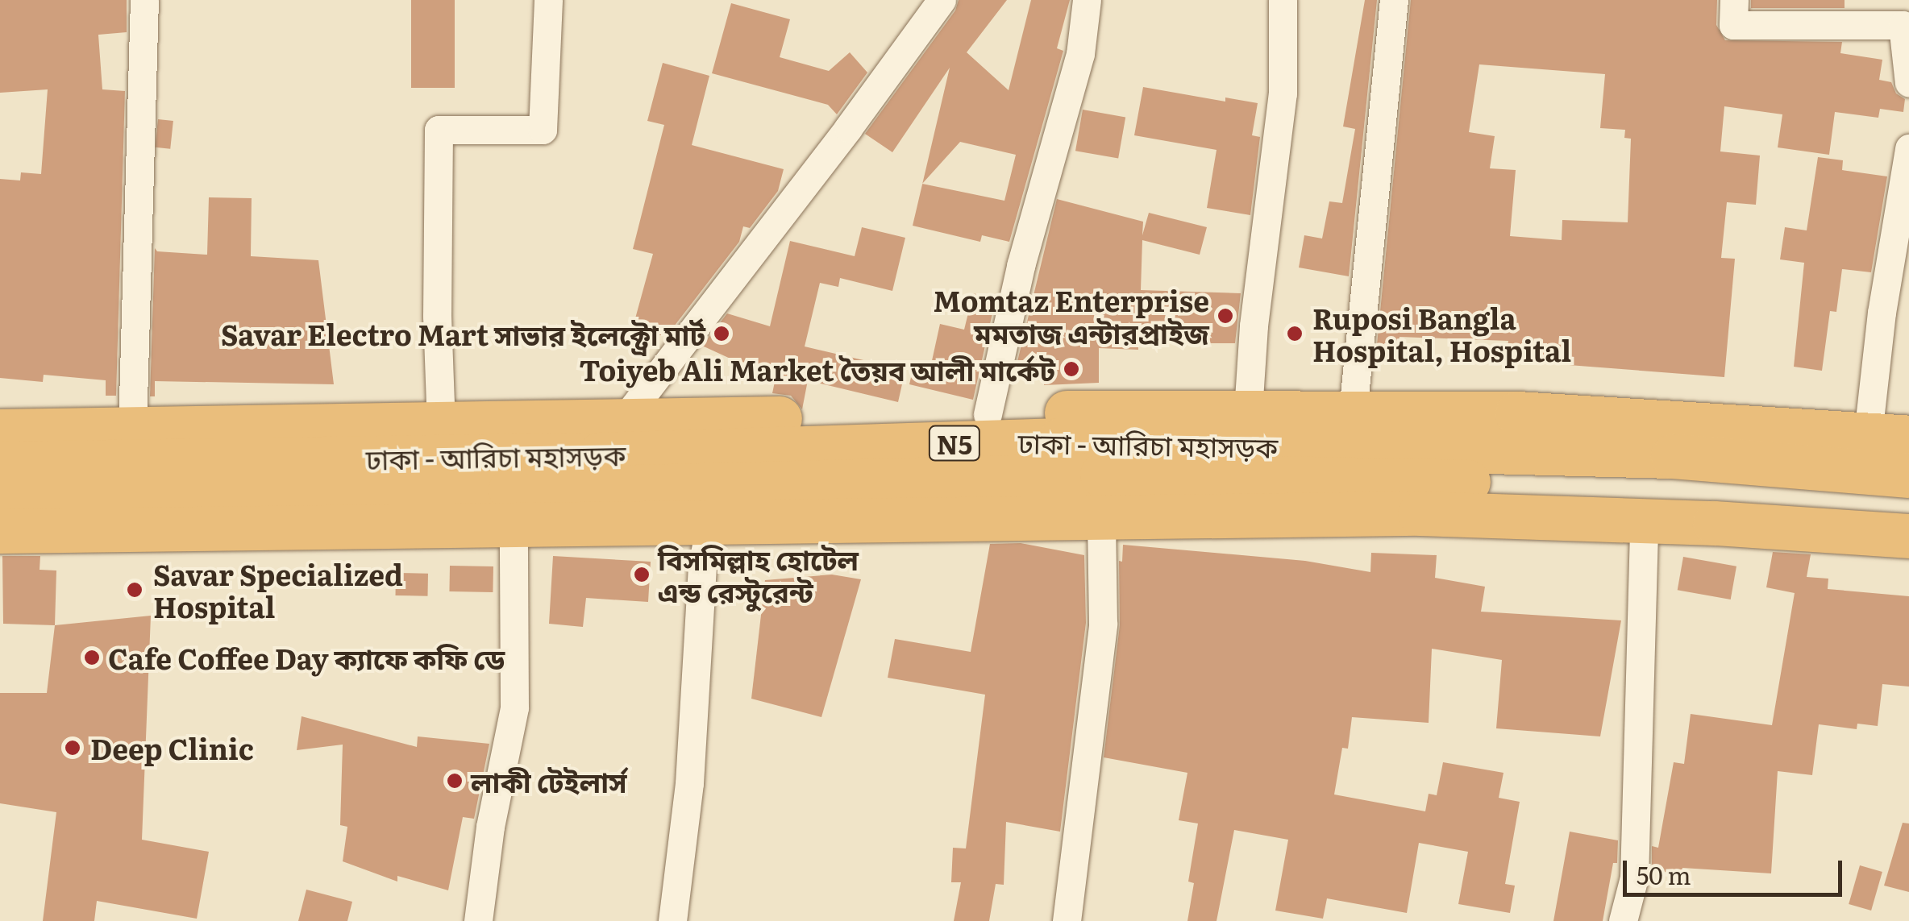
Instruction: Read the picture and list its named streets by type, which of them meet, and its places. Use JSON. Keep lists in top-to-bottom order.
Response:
{
  "streets": {
    "highway": ["N5", "ঢাকা - আরিচা মহাসড়ক"]
  },
  "places": [
    "Momtaz Enterprise মমতাজ এন্টারপ্রাইজ",
    "Savar Electro Mart সাভার ইলেক্ট্রো মার্ট",
    "Ruposi Bangla Hospital, Hospital",
    "Toiyeb Ali Market তৈয়ব আলী মার্কেট",
    "বিসমিল্লাহ হোটেল এন্ড রেস্টুরেন্ট",
    "Savar Specialized Hospital",
    "Cafe Coffee Day ক্যাফে কফি ডে",
    "Deep Clinic",
    "লাকী টেইলার্স"
  ],
  "scale_bar": "50 m"
}
